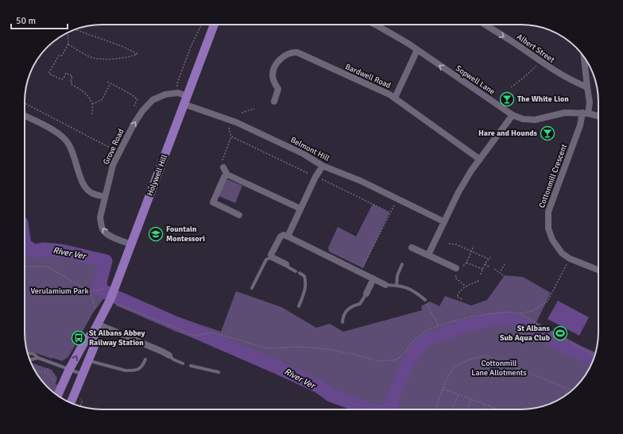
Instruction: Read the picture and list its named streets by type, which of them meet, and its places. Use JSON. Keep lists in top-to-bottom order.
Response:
{
  "streets": {
    "main road": ["Holywell Hill"],
    "street": [
      "Albert Street",
      "Bardwell Road",
      "Sopwell Lane",
      "Grove Road",
      "Belmont Hill",
      "Cottonmill Crescent"
    ]
  },
  "crossings": [
    ["Albert Street", "Cottonmill Crescent"],
    ["Sopwell Lane", "Cottonmill Crescent"],
    ["Grove Road", "Holywell Hill"],
    ["Belmont Hill", "Holywell Hill"]
  ],
  "one_way": ["Albert Street", "Sopwell Lane"],
  "water": ["River Ver"],
  "parks": ["Verulamium Park", "Cottonmill Lane Allotments"],
  "places": {
    "bar": ["The White Lion", "Hare and Hounds"],
    "school or university": ["Fountain Montessori"],
    "sports": ["St Albans Sub Aqua Club"],
    "bus stop": ["St Albans Abbey Railway Station"]
  },
  "scale_bar": "50 m"
}
